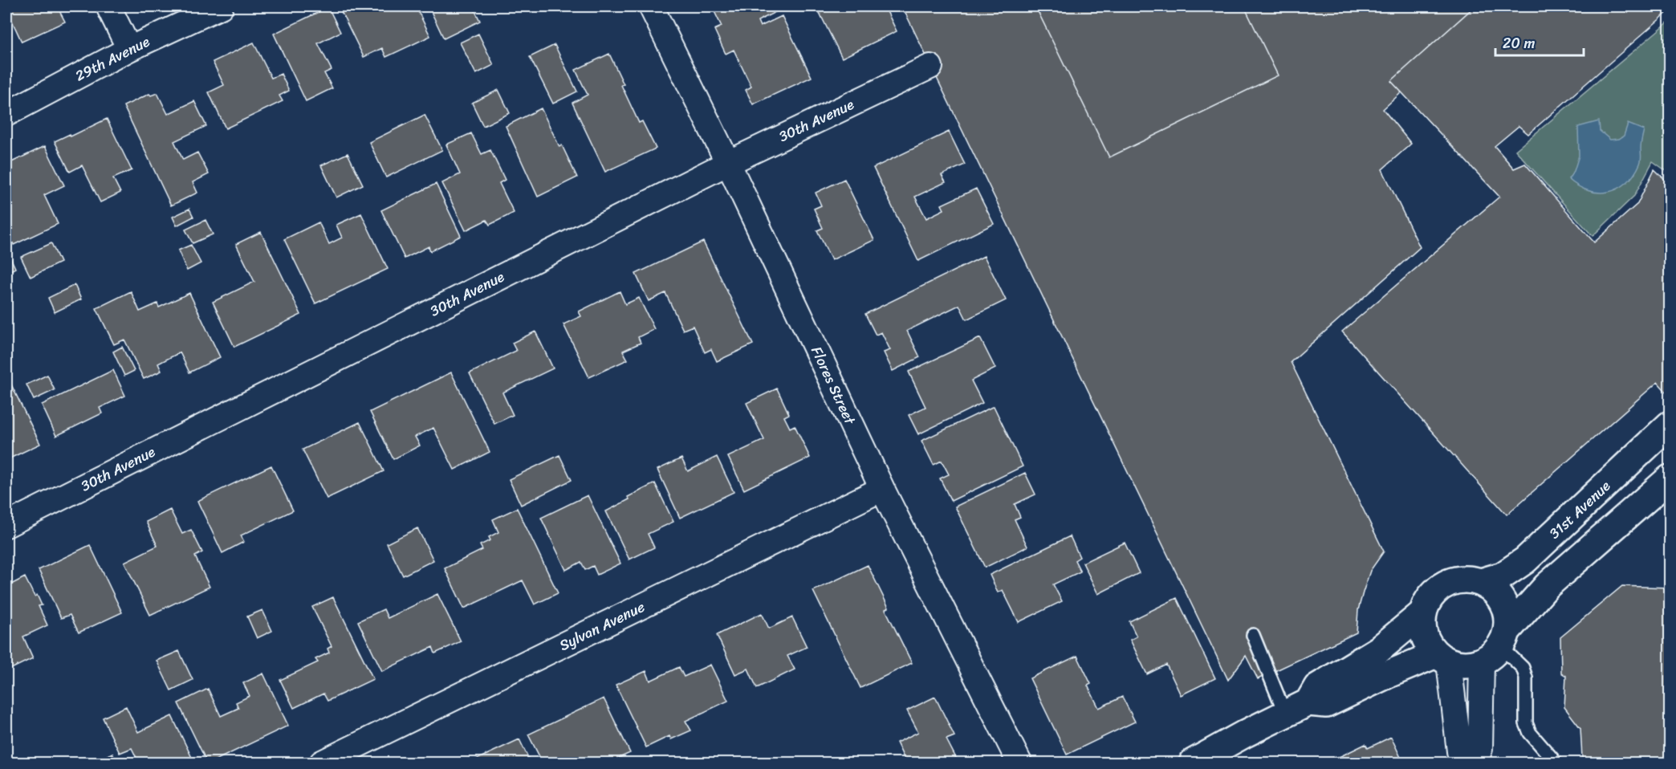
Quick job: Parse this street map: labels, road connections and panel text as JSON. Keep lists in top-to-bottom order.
{
  "streets": {
    "street": [
      "29th Avenue",
      "30th Avenue",
      "Flores Street",
      "31st Avenue",
      "Sylvan Avenue"
    ]
  },
  "crossings": [
    ["30th Avenue", "Flores Street"],
    ["Flores Street", "Sylvan Avenue"]
  ],
  "scale_bar": "20 m"
}
